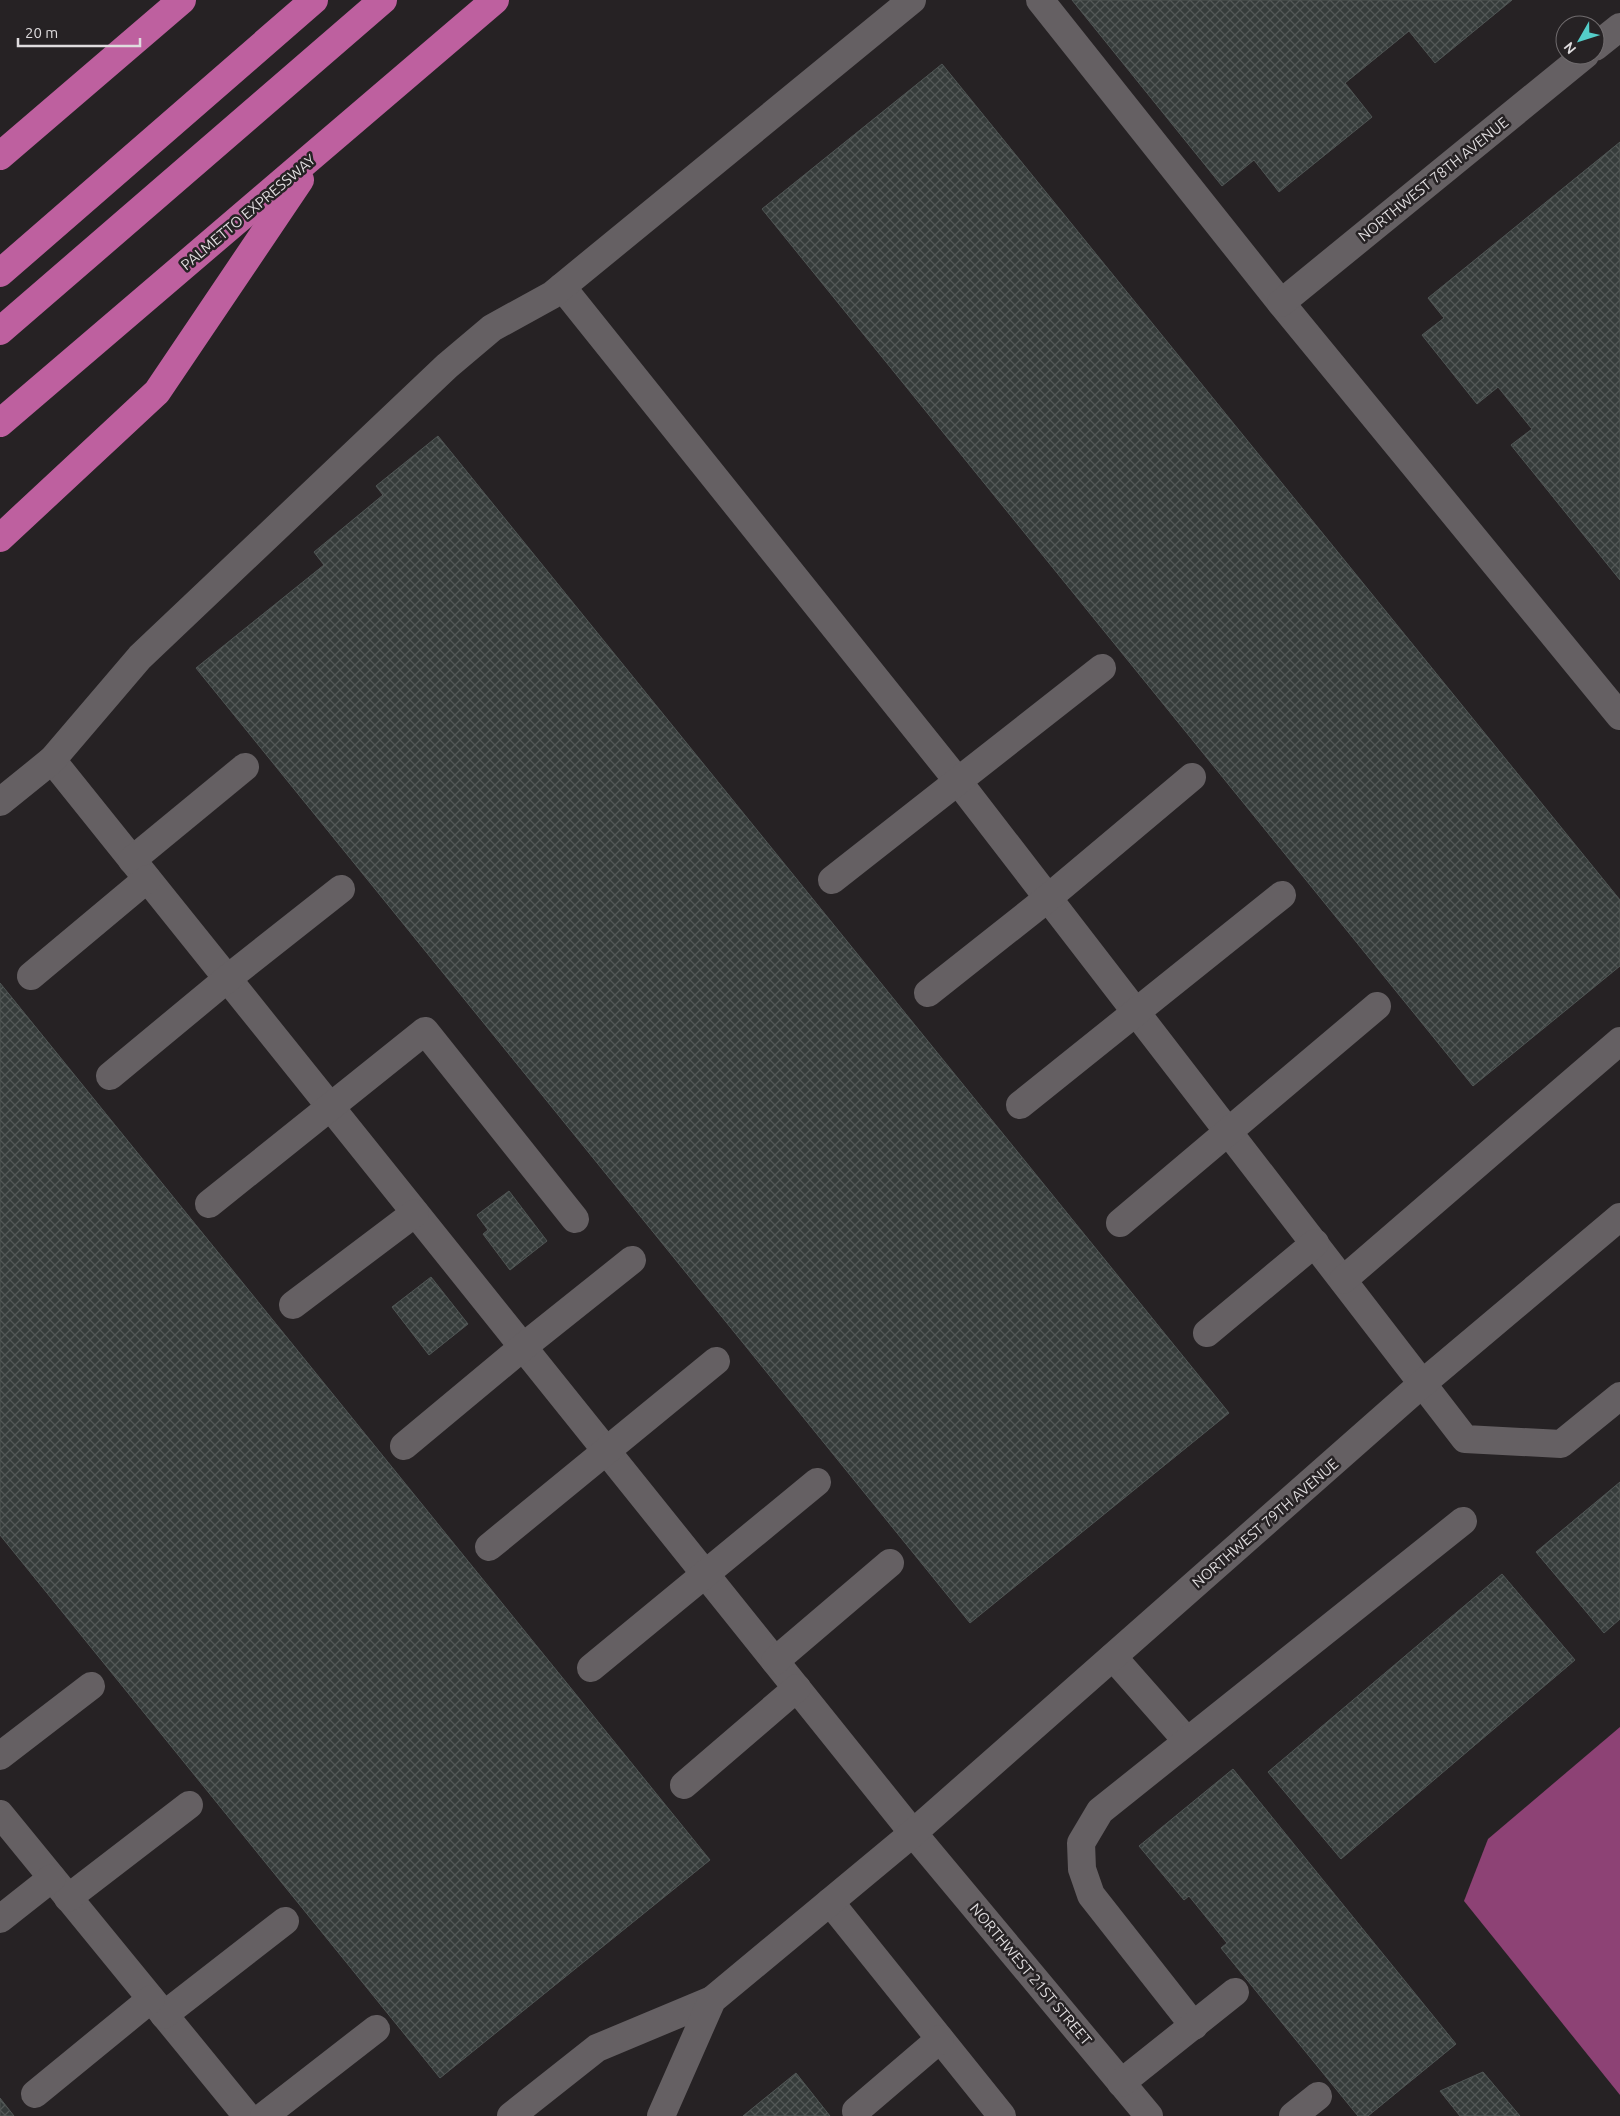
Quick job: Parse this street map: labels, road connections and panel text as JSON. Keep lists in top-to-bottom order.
{
  "streets": {
    "highway": ["PALMETTO EXPRESSWAY"],
    "street": ["NORTHWEST 78TH AVENUE", "NORTHWEST 79TH AVENUE", "NORTHWEST 21ST STREET"]
  },
  "crossings": [
    ["NORTHWEST 79TH AVENUE", "NORTHWEST 21ST STREET"]
  ],
  "scale_bar": "20 m",
  "north": "bottom left"
}
